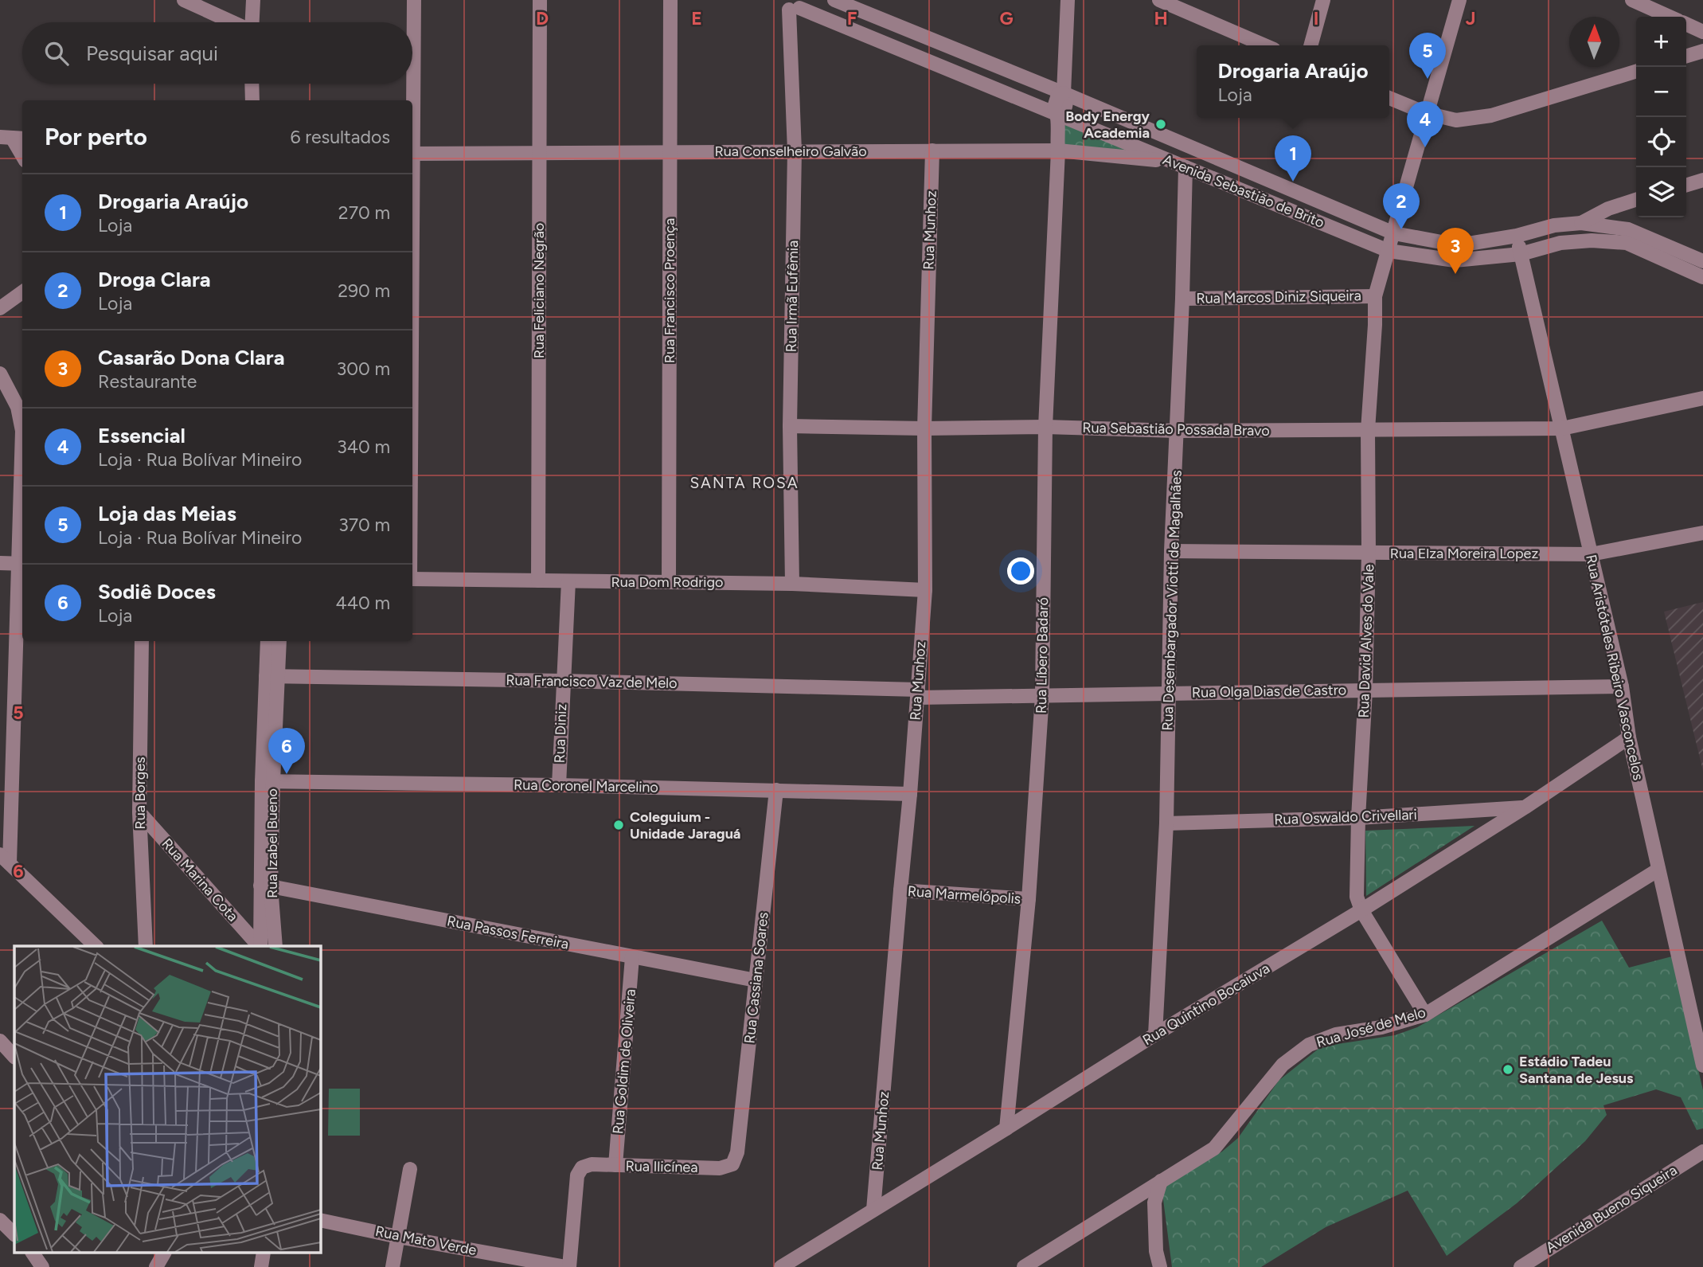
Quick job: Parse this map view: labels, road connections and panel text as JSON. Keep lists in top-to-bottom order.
{
  "streets": {
    "street": [
      "Rua Conselheiro Galvão",
      "Avenida Sebastião de Brito",
      "Rua Munhoz",
      "Rua Feliciano Negrão",
      "Rua Francisco Proença",
      "Rua Irmã Eufêmia",
      "Rua Marcos Diniz Siqueira",
      "Rua Sebastião Possada Bravo",
      "Rua Elza Moreira Lopez",
      "Rua Dom Rodrigo",
      "Rua Desembargador Viotti de Magalhães",
      "Rua David Alves do Vale",
      "Rua Líbero Badaró",
      "Rua Aristóteles Ribeiro Vasconcelos",
      "Rua Francisco Vaz de Melo",
      "Rua Olga Dias de Castro",
      "Rua Diniz",
      "Rua Coronel Marcelino",
      "Rua Borges",
      "Rua Oswaldo Crivellari",
      "Rua Izabel Bueno",
      "Rua Marina Cota",
      "Rua Marmelópolis",
      "Rua Passos Ferreira",
      "Rua Cassiana Soares",
      "Rua Quintino Bocaiuva",
      "Rua José de Melo",
      "Rua Goldim de Oliveira",
      "Rua Ilicínea",
      "Avenida Bueno Siqueira",
      "Rua Mato Verde"
    ]
  },
  "crossings": [
    ["Rua Conselheiro Galvão", "Avenida Sebastião de Brito"],
    ["Rua Conselheiro Galvão", "Rua Munhoz"],
    ["Rua Conselheiro Galvão", "Rua Feliciano Negrão"],
    ["Rua Conselheiro Galvão", "Rua Francisco Proença"],
    ["Rua Conselheiro Galvão", "Rua Irmã Eufêmia"],
    ["Rua Conselheiro Galvão", "Rua Líbero Badaró"],
    ["Avenida Sebastião de Brito", "Rua Irmã Eufêmia"],
    ["Avenida Sebastião de Brito", "Rua Desembargador Viotti de Magalhães"],
    ["Avenida Sebastião de Brito", "Rua David Alves do Vale"],
    ["Avenida Sebastião de Brito", "Rua Líbero Badaró"],
    ["Avenida Sebastião de Brito", "Rua Aristóteles Ribeiro Vasconcelos"],
    ["Rua Munhoz", "Rua Sebastião Possada Bravo"],
    ["Rua Munhoz", "Rua Dom Rodrigo"],
    ["Rua Munhoz", "Rua Francisco Vaz de Melo"],
    ["Rua Munhoz", "Rua Olga Dias de Castro"],
    ["Rua Munhoz", "Rua Coronel Marcelino"],
    ["Rua Munhoz", "Rua Marmelópolis"],
    ["Rua Munhoz", "Rua Quintino Bocaiuva"],
    ["Rua Feliciano Negrão", "Rua Dom Rodrigo"],
    ["Rua Francisco Proença", "Rua Dom Rodrigo"],
    ["Rua Irmã Eufêmia", "Rua Sebastião Possada Bravo"],
    ["Rua Irmã Eufêmia", "Rua Dom Rodrigo"],
    ["Rua Marcos Diniz Siqueira", "Rua Desembargador Viotti de Magalhães"],
    ["Rua Marcos Diniz Siqueira", "Rua David Alves do Vale"],
    ["Rua Sebastião Possada Bravo", "Rua Desembargador Viotti de Magalhães"],
    ["Rua Sebastião Possada Bravo", "Rua David Alves do Vale"],
    ["Rua Sebastião Possada Bravo", "Rua Líbero Badaró"],
    ["Rua Sebastião Possada Bravo", "Rua Aristóteles Ribeiro Vasconcelos"],
    ["Rua Elza Moreira Lopez", "Rua Desembargador Viotti de Magalhães"],
    ["Rua Elza Moreira Lopez", "Rua David Alves do Vale"],
    ["Rua Elza Moreira Lopez", "Rua Aristóteles Ribeiro Vasconcelos"],
    ["Rua Dom Rodrigo", "Rua Diniz"],
    ["Rua Desembargador Viotti de Magalhães", "Rua Olga Dias de Castro"],
    ["Rua Desembargador Viotti de Magalhães", "Rua Oswaldo Crivellari"],
    ["Rua Desembargador Viotti de Magalhães", "Rua Quintino Bocaiuva"],
    ["Rua David Alves do Vale", "Rua Olga Dias de Castro"],
    ["Rua David Alves do Vale", "Rua Oswaldo Crivellari"],
    ["Rua David Alves do Vale", "Rua Quintino Bocaiuva"],
    ["Rua David Alves do Vale", "Rua José de Melo"],
    ["Rua Líbero Badaró", "Rua Olga Dias de Castro"],
    ["Rua Líbero Badaró", "Rua Marmelópolis"],
    ["Rua Líbero Badaró", "Rua Quintino Bocaiuva"],
    ["Rua Aristóteles Ribeiro Vasconcelos", "Rua Olga Dias de Castro"],
    ["Rua Aristóteles Ribeiro Vasconcelos", "Rua Quintino Bocaiuva"],
    ["Rua Aristóteles Ribeiro Vasconcelos", "Rua José de Melo"],
    ["Rua Francisco Vaz de Melo", "Rua Olga Dias de Castro"],
    ["Rua Francisco Vaz de Melo", "Rua Diniz"],
    ["Rua Francisco Vaz de Melo", "Rua Izabel Bueno"],
    ["Rua Diniz", "Rua Coronel Marcelino"],
    ["Rua Coronel Marcelino", "Rua Izabel Bueno"],
    ["Rua Coronel Marcelino", "Rua Cassiana Soares"],
    ["Rua Borges", "Rua Marina Cota"],
    ["Rua Oswaldo Crivellari", "Rua Quintino Bocaiuva"],
    ["Rua Izabel Bueno", "Rua Marina Cota"],
    ["Rua Izabel Bueno", "Rua Passos Ferreira"],
    ["Rua Passos Ferreira", "Rua Cassiana Soares"],
    ["Rua Passos Ferreira", "Rua Goldim de Oliveira"],
    ["Rua Cassiana Soares", "Rua Ilicínea"],
    ["Rua Goldim de Oliveira", "Rua Ilicínea"],
    ["Rua Ilicínea", "Rua Mato Verde"]
  ],
  "districts": ["SANTA ROSA"],
  "places": ["Body Energy Academia", "Coleguium - Unidade Jaraguá", "Estádio Tadeu Santana de Jesus"],
  "north": "top",
  "page": {
    "map_buttons": ["+", "−"],
    "search": "Pesquisar aqui",
    "pins": [
      "5",
      "4",
      "1",
      "2",
      "3",
      "6"
    ],
    "popup": ["Drogaria Araújo", "Loja"],
    "heading": ["Por perto", "6 resultados"],
    "list": [
      {
        "mark": "1",
        "name": "Drogaria Araújo",
        "note": "Loja",
        "value": "270 m"
      },
      {
        "mark": "2",
        "name": "Droga Clara",
        "note": "Loja",
        "value": "290 m"
      },
      {
        "mark": "3",
        "name": "Casarão Dona Clara",
        "note": "Restaurante",
        "value": "300 m"
      },
      {
        "mark": "4",
        "name": "Essencial",
        "note": "Loja · Rua Bolívar Mineiro",
        "value": "340 m"
      },
      {
        "mark": "5",
        "name": "Loja das Meias",
        "note": "Loja · Rua Bolívar Mineiro",
        "value": "370 m"
      },
      {
        "mark": "6",
        "name": "Sodiê Doces",
        "note": "Loja",
        "value": "440 m"
      }
    ]
  },
  "grid": {
    "columns": [
      "D",
      "E",
      "F",
      "G",
      "H",
      "I",
      "J"
    ],
    "rows": ["5", "6"]
  }
}
